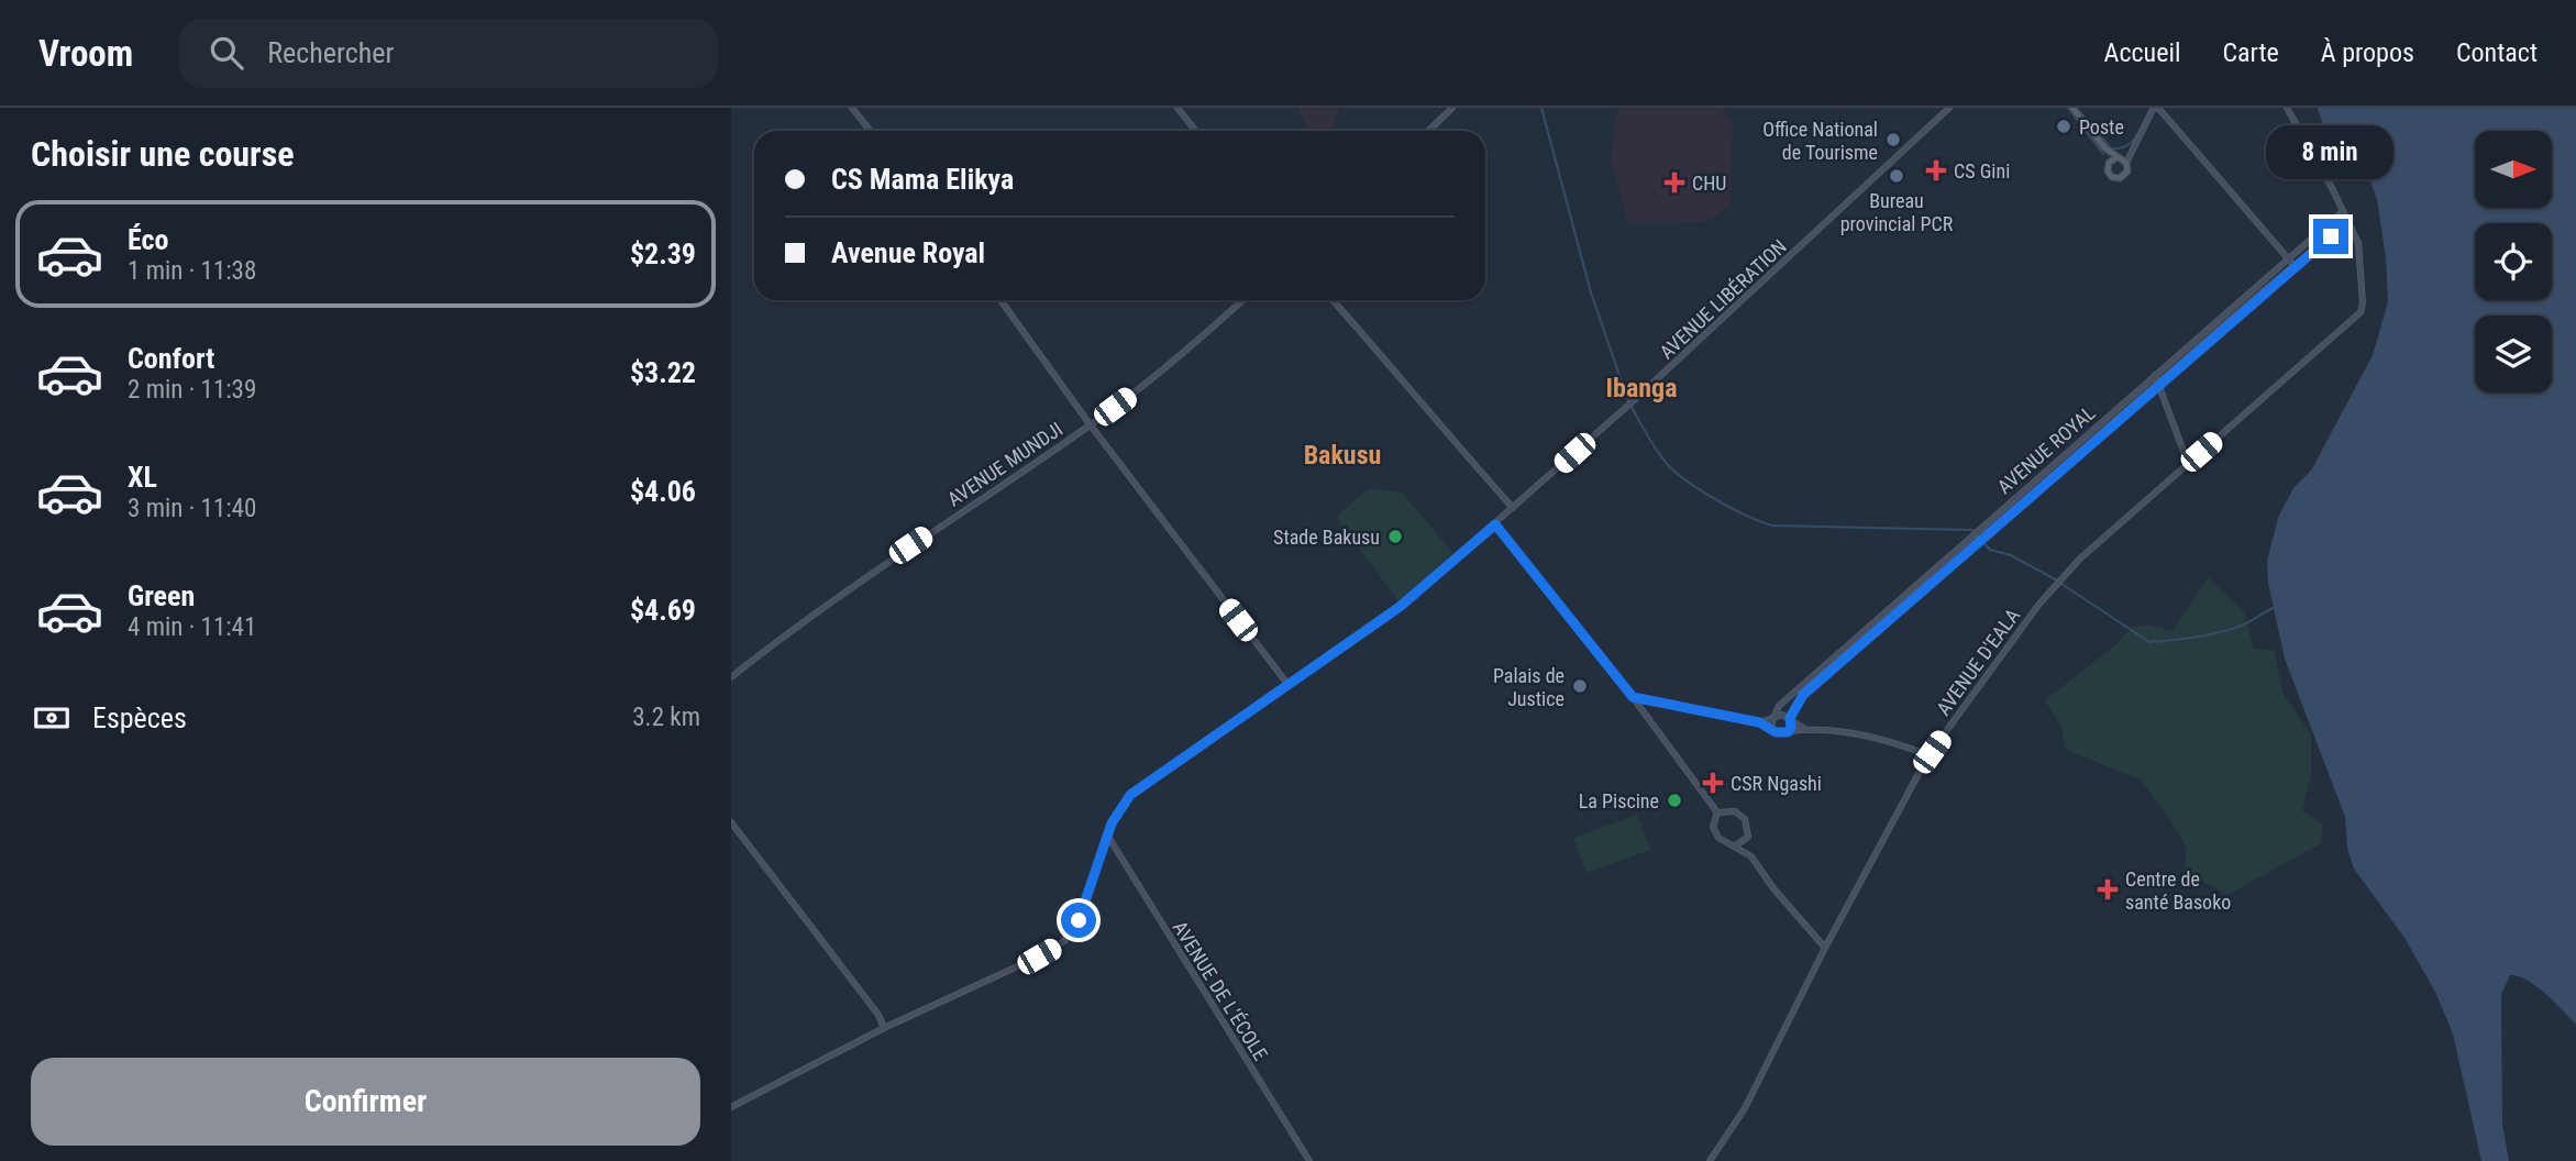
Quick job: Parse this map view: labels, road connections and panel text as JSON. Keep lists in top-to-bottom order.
{
  "streets": {
    "street": [
      "AVENUE LIBÉRATION",
      "AVENUE ROYAL",
      "AVENUE MUNDJI",
      "AVENUE D'EALA",
      "AVENUE DE L'ÉCOLE"
    ]
  },
  "crossings": [
    ["AVENUE ROYAL", "AVENUE D'EALA"]
  ],
  "districts": ["Ibanga", "Bakusu"],
  "places": {
    "other": [
      "Poste",
      "Office National de Tourisme",
      "Bureau provincial PCR",
      "Stade Bakusu",
      "Palais de Justice",
      "La Piscine"
    ],
    "health": [
      "CS Gini",
      "CHU",
      "CSR Ngashi",
      "Centre de santé Basoko"
    ]
  },
  "north": "right",
  "page": {
    "header": "Vroom",
    "search": "Rechercher",
    "nav": [
      "Accueil",
      "Carte",
      "À propos",
      "Contact"
    ],
    "heading": "Choisir une course",
    "bubble": "8 min",
    "banner": ["CS Mama Elikya", "Avenue Royal"],
    "list": [
      {
        "name": "Éco",
        "note": "1 min · 11:38",
        "value": "$2.39"
      },
      {
        "name": "Confort",
        "note": "2 min · 11:39",
        "value": "$3.22"
      },
      {
        "name": "XL",
        "note": "3 min · 11:40",
        "value": "$4.06"
      },
      {
        "name": "Green",
        "note": "4 min · 11:41",
        "value": "$4.69"
      }
    ],
    "pay": ["Espèces", "3.2 km"],
    "buttons": "Confirmer"
  }
}
